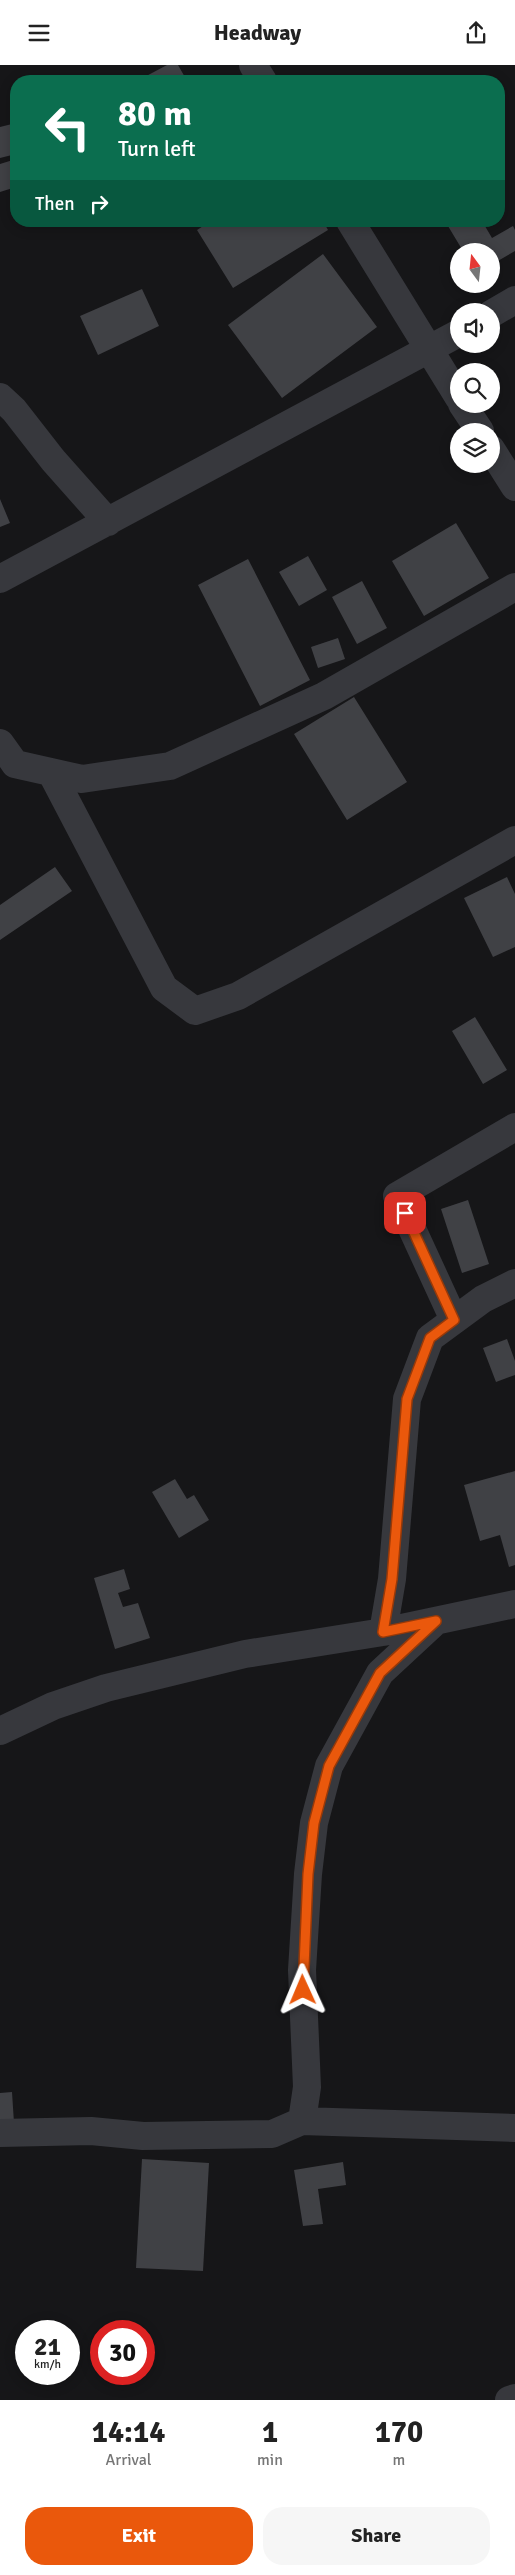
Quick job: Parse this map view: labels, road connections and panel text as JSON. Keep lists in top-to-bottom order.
{
  "north": "top",
  "page": {
    "header": "Headway",
    "turn": ["80 m", "Turn left"],
    "then": "Then",
    "speed": "21 km/h",
    "limit": "30",
    "eta": [
      "14:14",
      "Arrival",
      "1",
      "min",
      "170",
      "m"
    ],
    "buttons": ["Exit", "Share"]
  }
}
